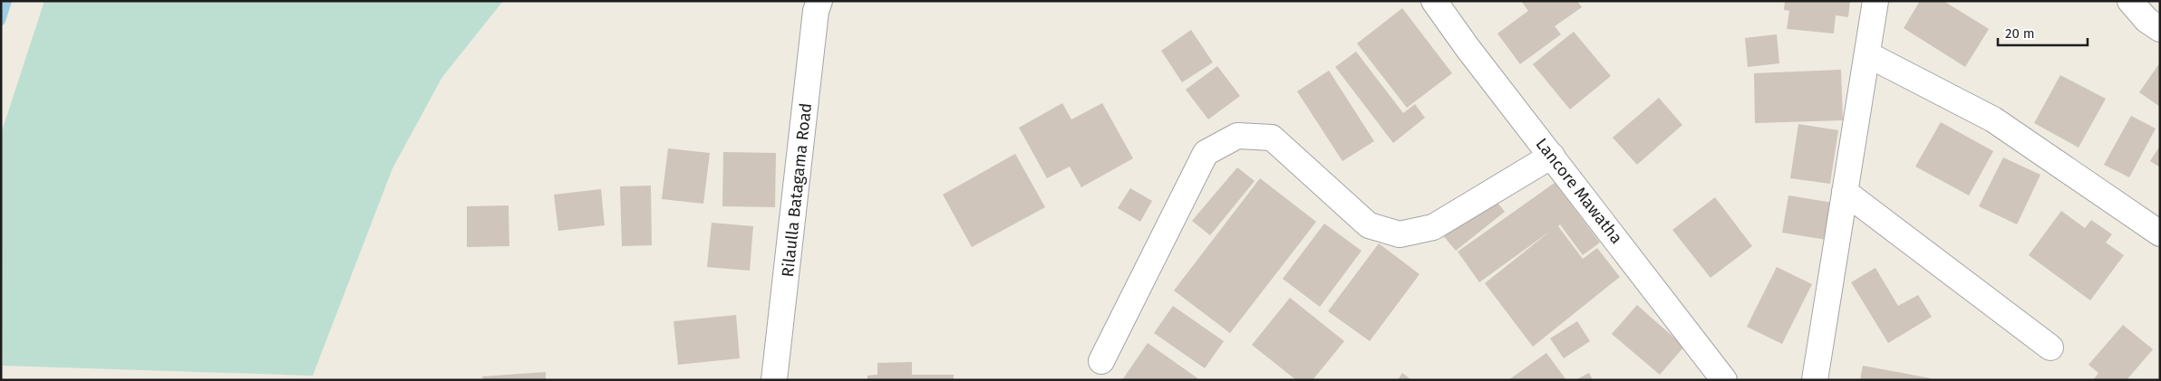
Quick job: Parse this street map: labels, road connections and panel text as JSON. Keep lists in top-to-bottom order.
{
  "streets": {
    "street": ["Rilaulla Batagama Road", "Lancore Mawatha"]
  },
  "scale_bar": "20 m"
}
